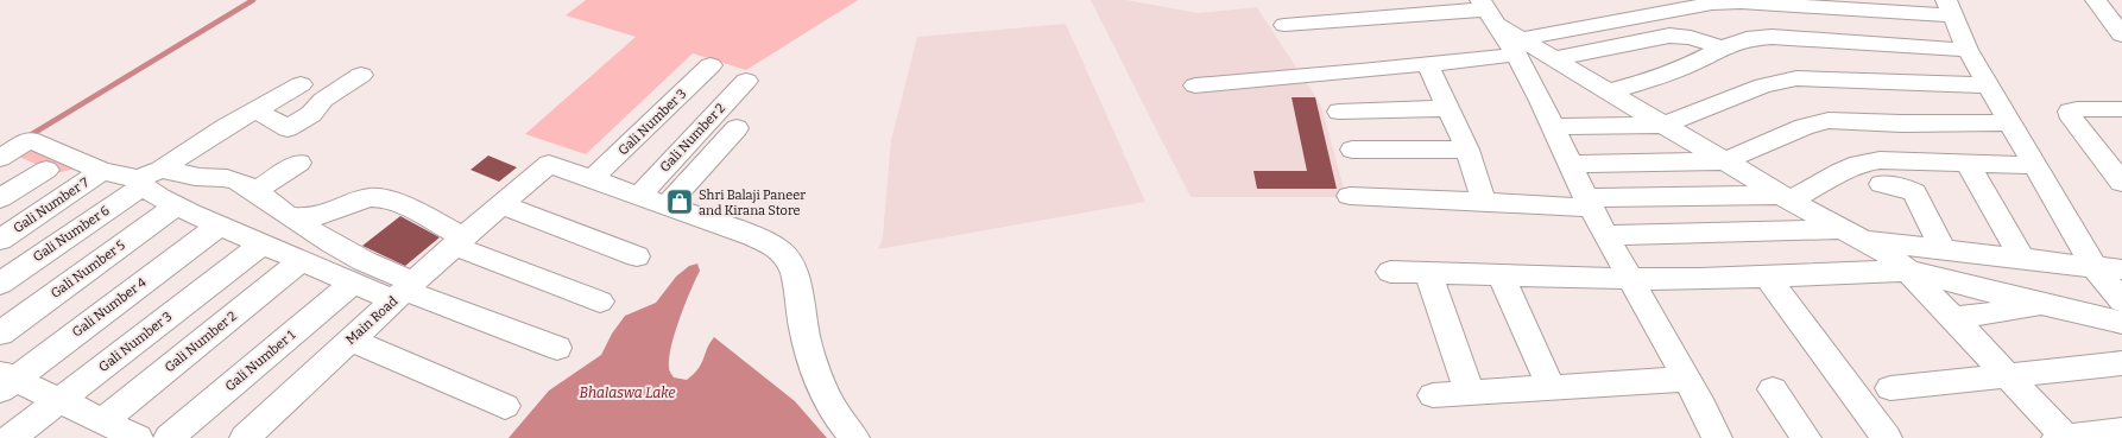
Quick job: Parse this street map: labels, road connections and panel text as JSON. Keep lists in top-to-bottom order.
{
  "streets": {
    "street": [
      "Gali Number 3",
      "Gali Number 2",
      "Gali Number 7",
      "Gali Number 6",
      "Gali Number 5",
      "Gali Number 4",
      "Main Road",
      "Gali Number 1"
    ]
  },
  "crossings": [
    ["Gali Number 3", "Main Road"]
  ],
  "water": ["Bhalaswa Lake"],
  "places": {
    "shop": ["Shri Balaji Paneer and Kirana Store"]
  }
}
